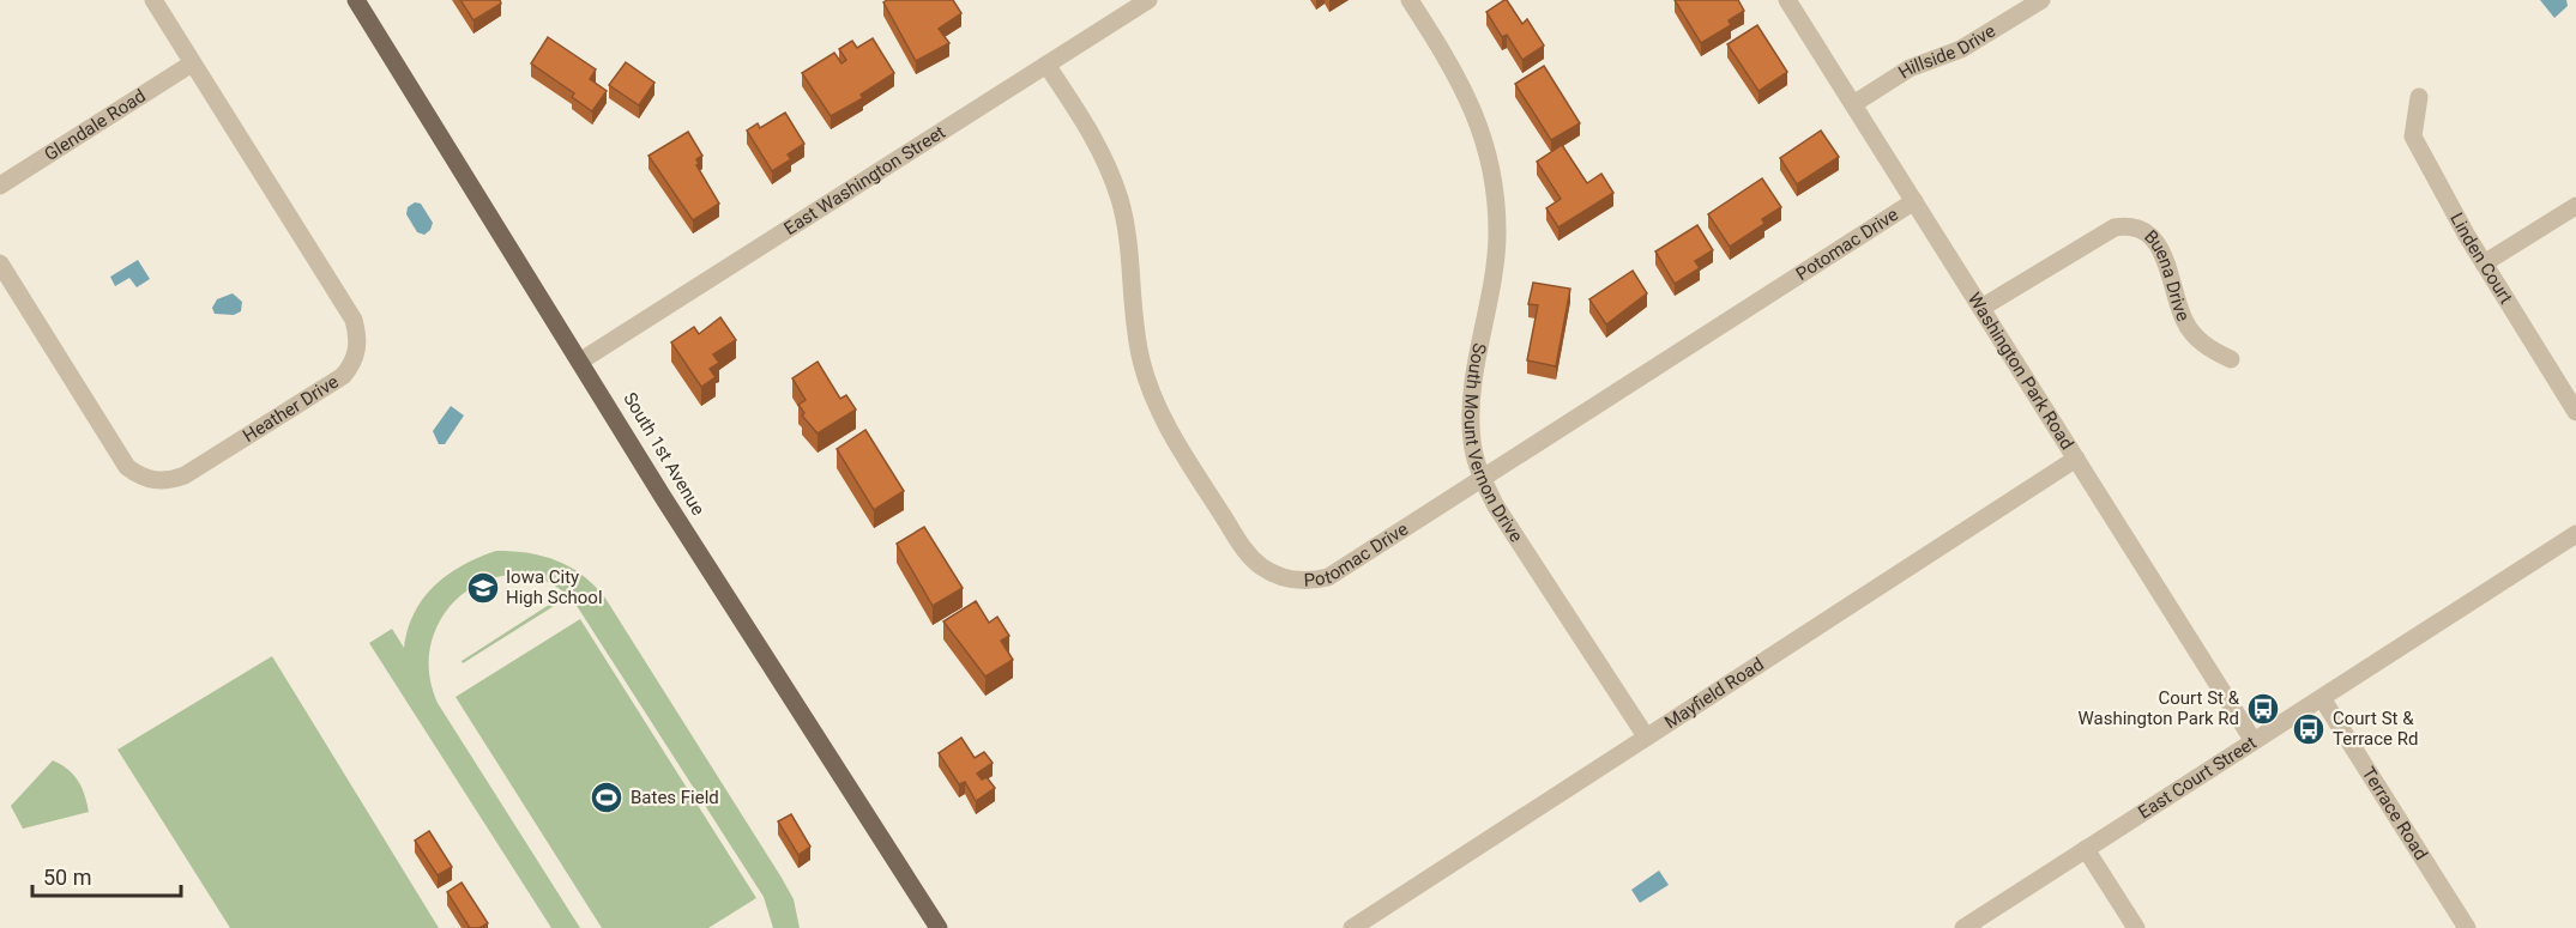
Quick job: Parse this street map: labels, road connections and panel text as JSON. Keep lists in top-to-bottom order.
{
  "streets": {
    "main road": ["South 1st Avenue"],
    "street": [
      "Hillside Drive",
      "Glendale Road",
      "East Washington Street",
      "Potomac Drive",
      "Linden Court",
      "Buena Drive",
      "Washington Park Road",
      "Heather Drive",
      "South Mount Vernon Drive",
      "Mayfield Road",
      "East Court Street",
      "Terrace Road"
    ]
  },
  "crossings": [
    ["Hillside Drive", "Washington Park Road"],
    ["Glendale Road", "Heather Drive"],
    ["East Washington Street", "Potomac Drive"],
    ["East Washington Street", "South 1st Avenue"],
    ["Potomac Drive", "Washington Park Road"],
    ["Potomac Drive", "South Mount Vernon Drive"],
    ["Buena Drive", "Washington Park Road"],
    ["Washington Park Road", "Mayfield Road"],
    ["Washington Park Road", "East Court Street"],
    ["South Mount Vernon Drive", "Mayfield Road"],
    ["East Court Street", "Terrace Road"]
  ],
  "places": {
    "school or university": ["Iowa City High School"],
    "bus stop": ["Court St & Washington Park Rd", "Court St & Terrace Rd"],
    "sports": ["Bates Field"]
  },
  "scale_bar": "50 m"
}
